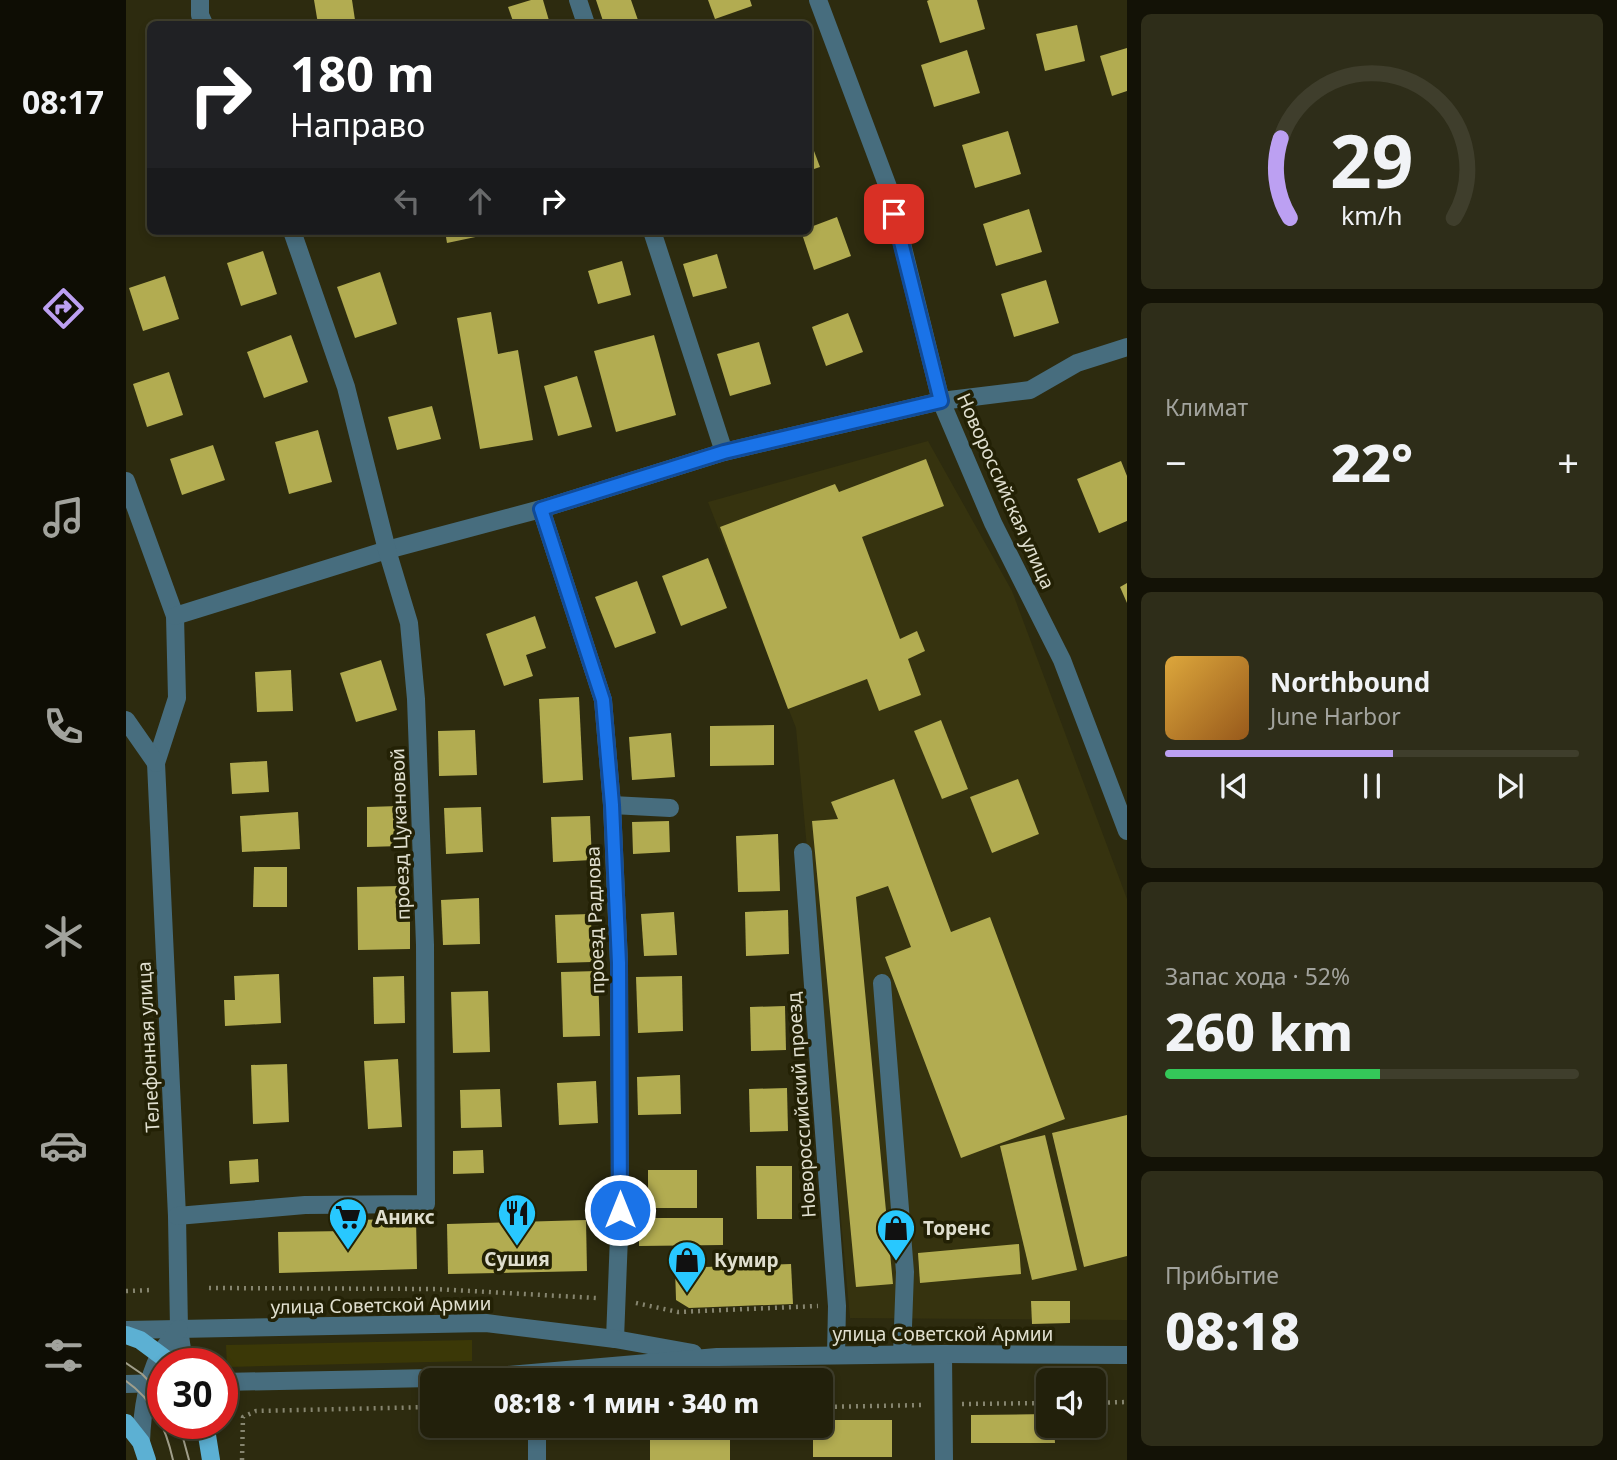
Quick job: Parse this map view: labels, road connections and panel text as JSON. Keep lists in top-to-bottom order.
{
  "streets": {
    "street": [
      "Новороссийская улица",
      "проезд Цукановой",
      "проезд Радлова",
      "Телефонная улица",
      "Новороссийский проезд",
      "улица Советской Армии"
    ]
  },
  "crossings": [
    ["проезд Цукановой", "Телефонная улица"],
    ["проезд Радлова", "улица Советской Армии"],
    ["Телефонная улица", "улица Советской Армии"],
    ["Новороссийский проезд", "улица Советской Армии"]
  ],
  "places": {
    "restaurant": ["Сушия"],
    "supermarket": ["Аникс"],
    "shop": ["Торенс", "Кумир"]
  },
  "page": {
    "tabs": "08:17",
    "turn": ["180 m", "Направо"],
    "tile": [
      "Климат",
      ["Запас хода · 52%", "260 km"],
      ["Прибытие", "08:18"]
    ],
    "heat": ["−", "22°", "+"],
    "song": ["Northbound", "June Harbor"],
    "limit": "30",
    "trip": "08:18 · 1 мин · 340 m",
    "gauge": ["29", "km/h"]
  }
}
